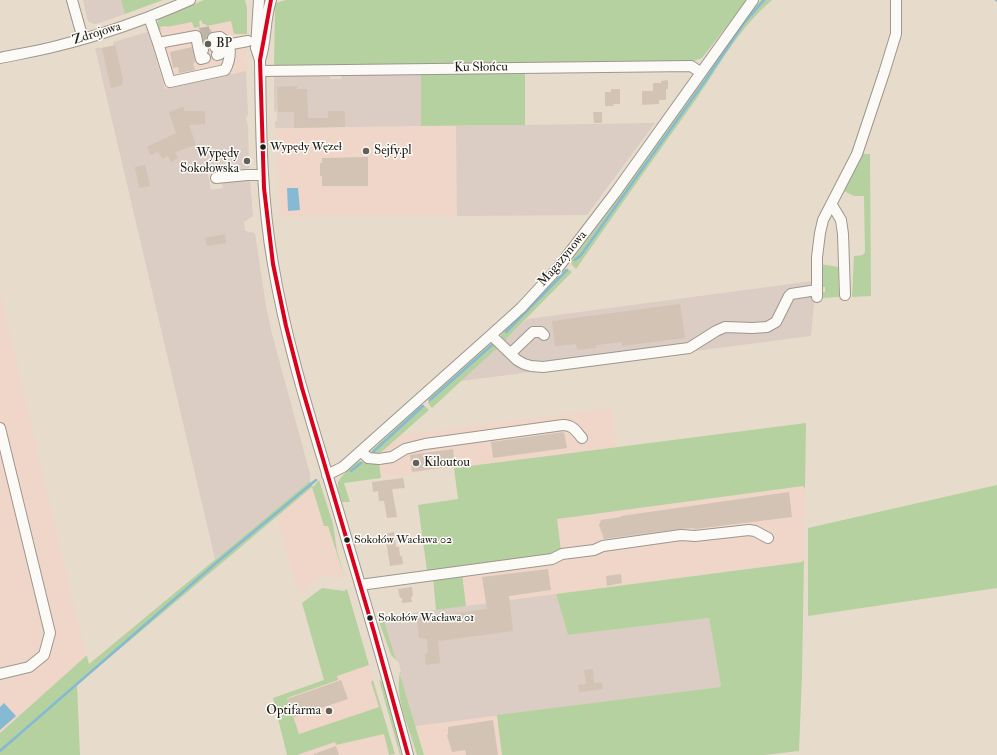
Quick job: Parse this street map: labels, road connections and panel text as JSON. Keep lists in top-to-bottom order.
{
  "streets": {
    "street": ["Zdrojowa", "Ku Słońcu", "Magazynowa"]
  },
  "crossings": [
    ["Ku Słońcu", "Magazynowa"]
  ],
  "places": [
    "BP",
    "Wypędy Węzeł",
    "Sejfy.pl",
    "Wypędy Sokołowska",
    "Kiloutou",
    "Sokołów Wacława 02",
    "Sokołów Wacława 01",
    "Optifarma"
  ]
}
